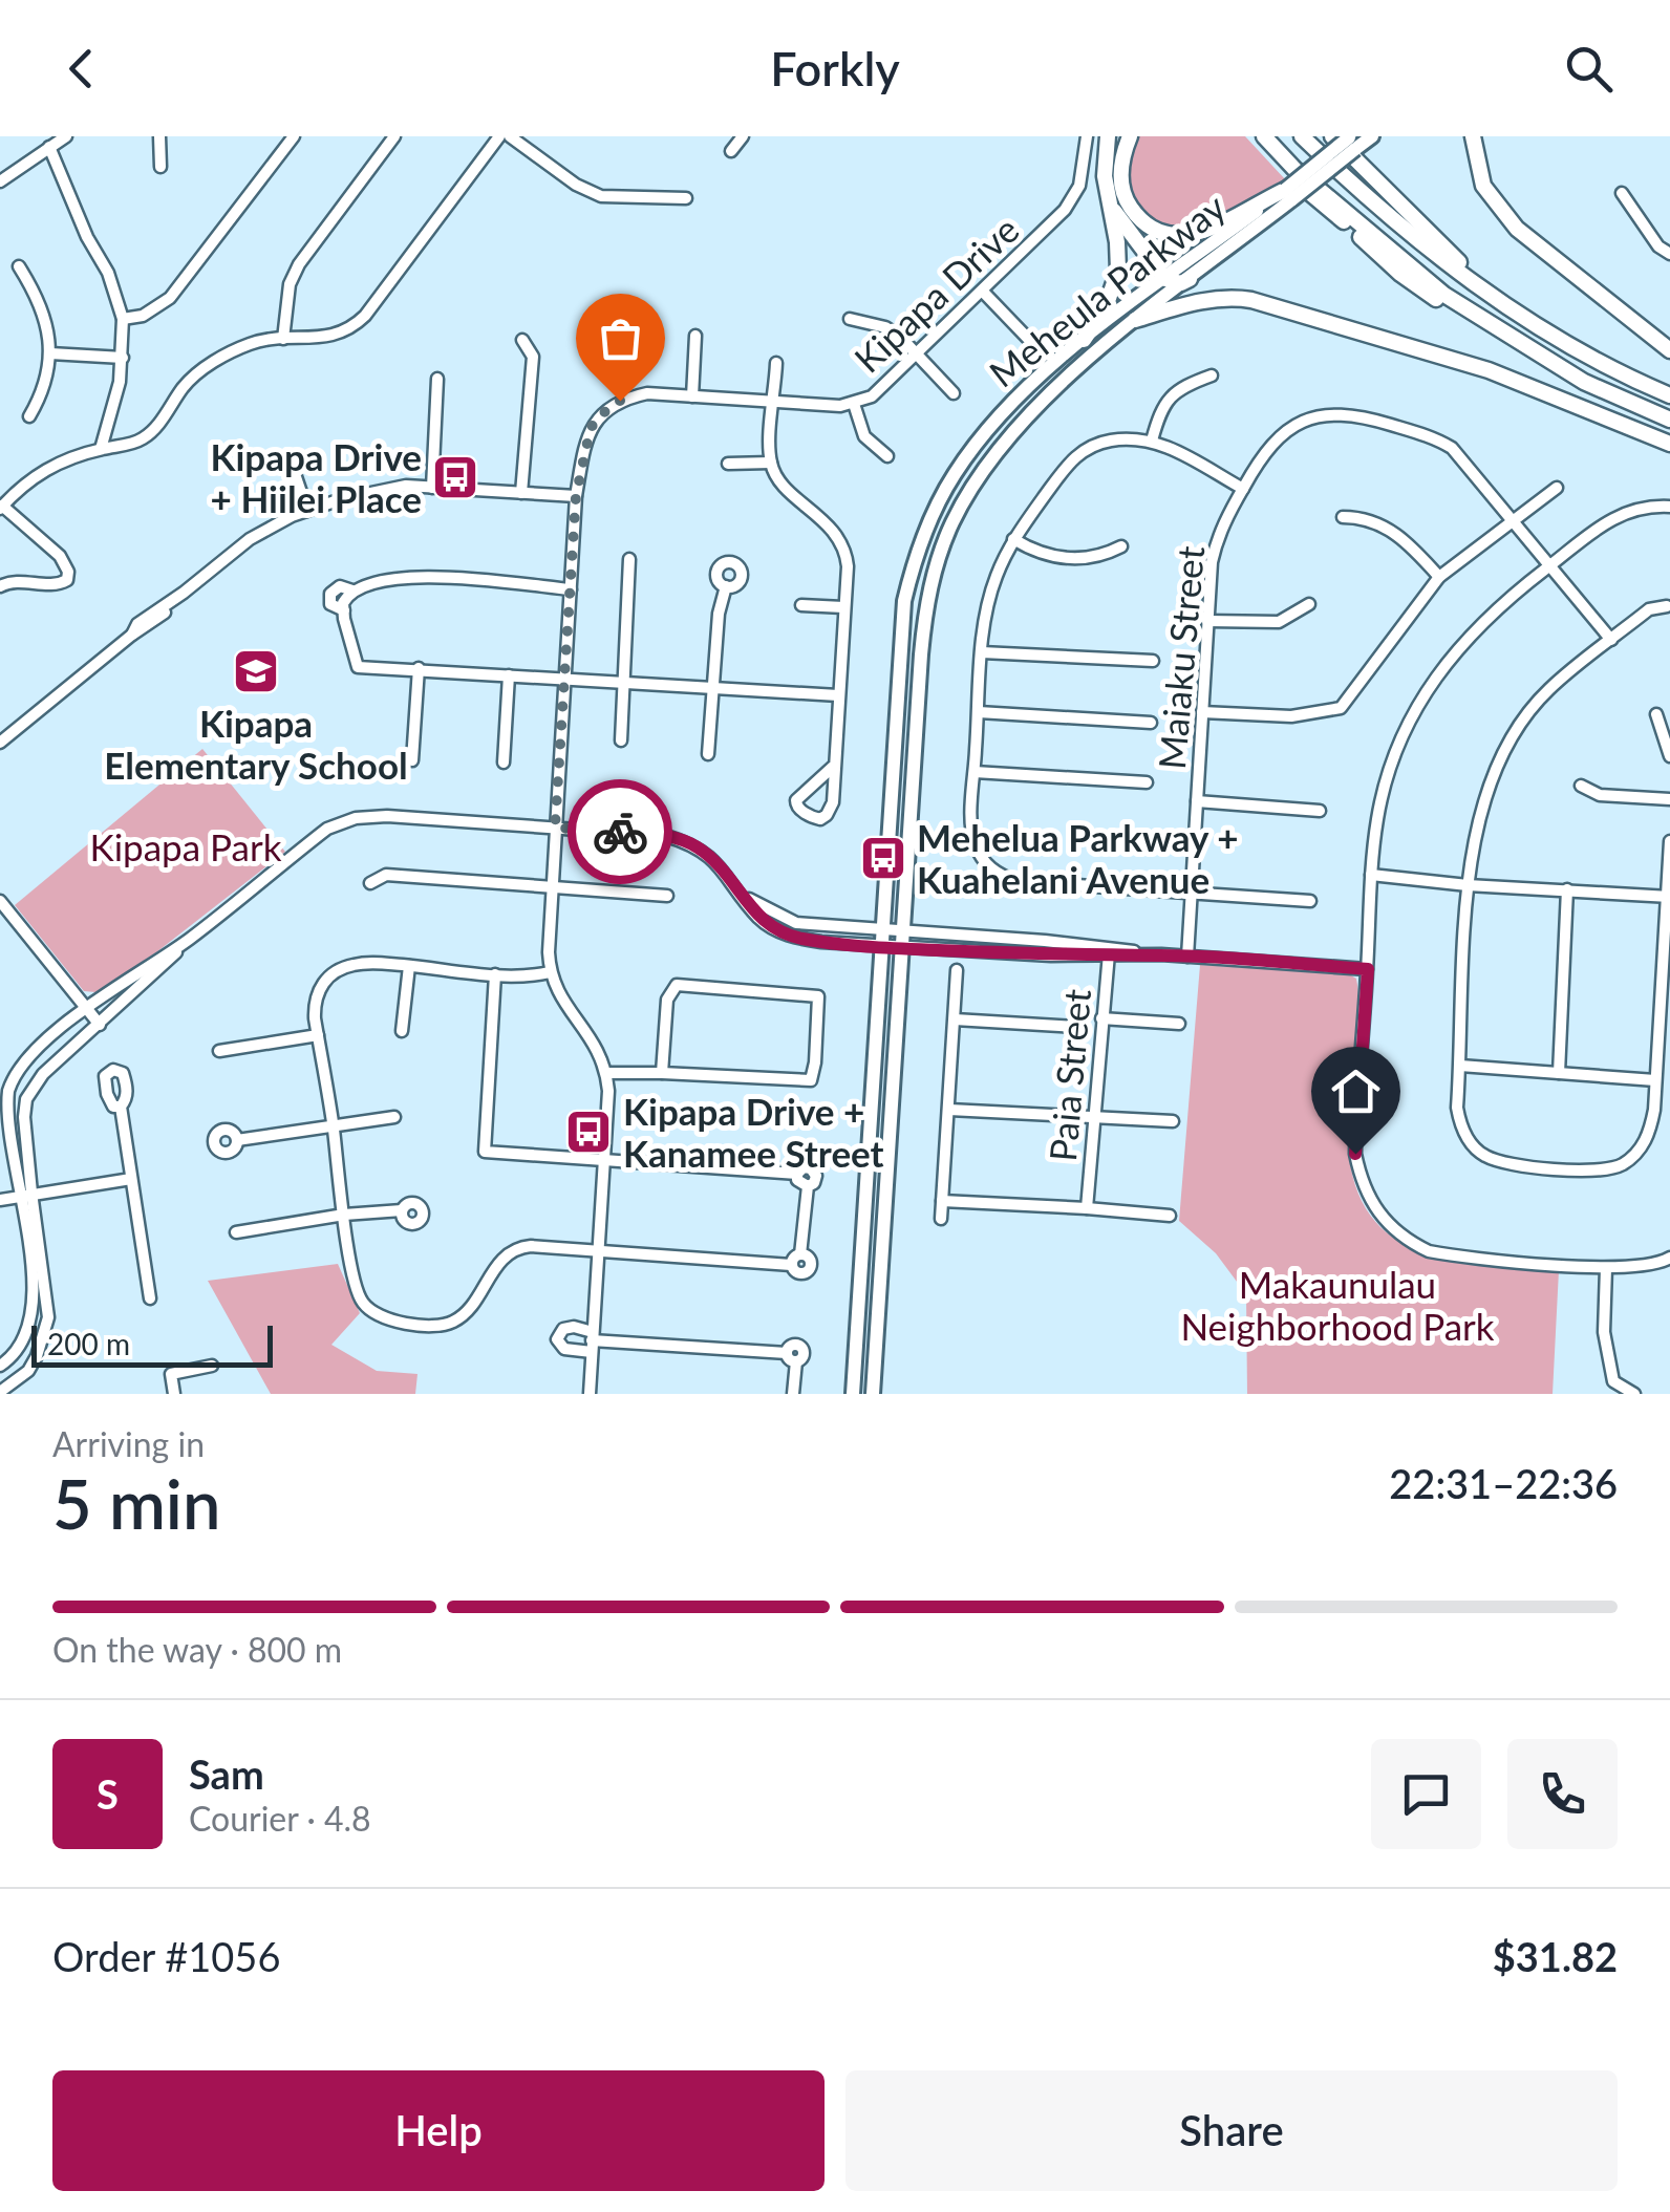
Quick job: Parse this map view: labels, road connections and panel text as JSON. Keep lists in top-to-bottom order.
{
  "streets": {
    "main road": ["Meheula Parkway"],
    "street": ["Kipapa Drive", "Maiaku Street", "Paia Street"]
  },
  "parks": ["Kipapa Park", "Makaunulau Neighborhood Park"],
  "places": {
    "bus stop": ["Kipapa Drive + Hiilei Place", "Mehelua Parkway + Kuahelani Avenue", "Kipapa Drive + Kanamee Street"],
    "school or university": ["Kipapa Elementary School"]
  },
  "scale_bar": "200 m",
  "page": {
    "header": "Forkly",
    "scale": "200 m",
    "heading": ["5 min", "Arriving in", "22:31–22:36"],
    "panel": [
      "Sam",
      "Courier · 4.8",
      "Order #1056",
      "$31.82"
    ],
    "bar": "On the way · 800 m",
    "round": "S",
    "buttons": ["Help", "Share"]
  }
}
